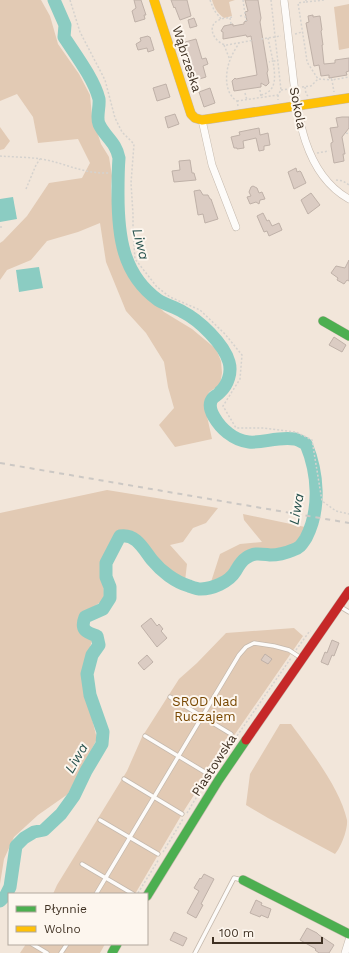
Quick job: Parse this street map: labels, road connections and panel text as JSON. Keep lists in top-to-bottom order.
{
  "streets": {
    "street": ["Wąbrzeska", "Sokola", "Piastowska"]
  },
  "water": ["Liwa"],
  "parks": ["SROD Nad Ruczajem"],
  "legend": ["Płynnie", "Wolno"],
  "scale_bar": "100 m"
}
